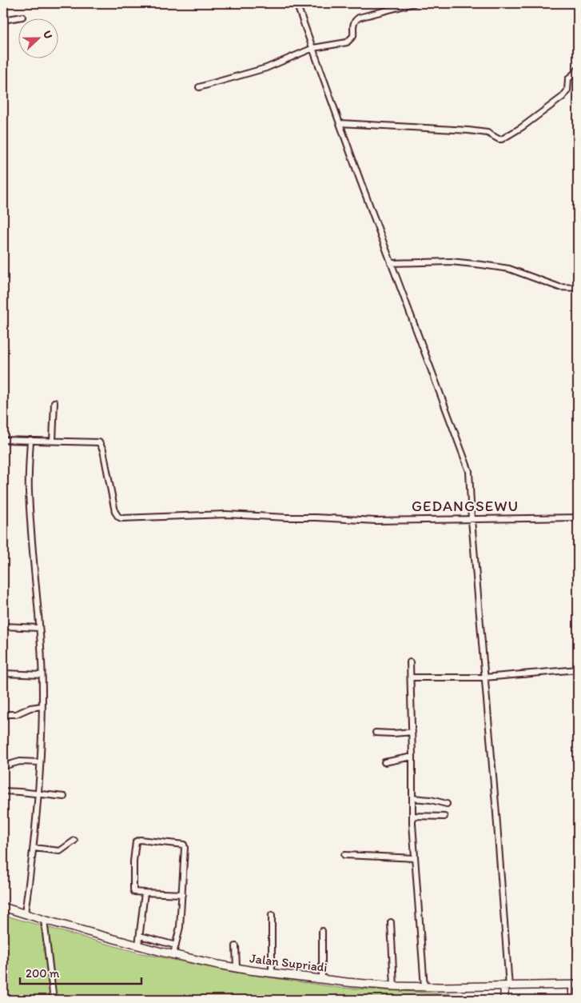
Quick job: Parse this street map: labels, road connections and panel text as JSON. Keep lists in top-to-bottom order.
{
  "streets": {
    "main road": ["Jalan Supriadi"]
  },
  "districts": ["GEDANGSEWU"],
  "scale_bar": "200 m",
  "north": "right"
}
